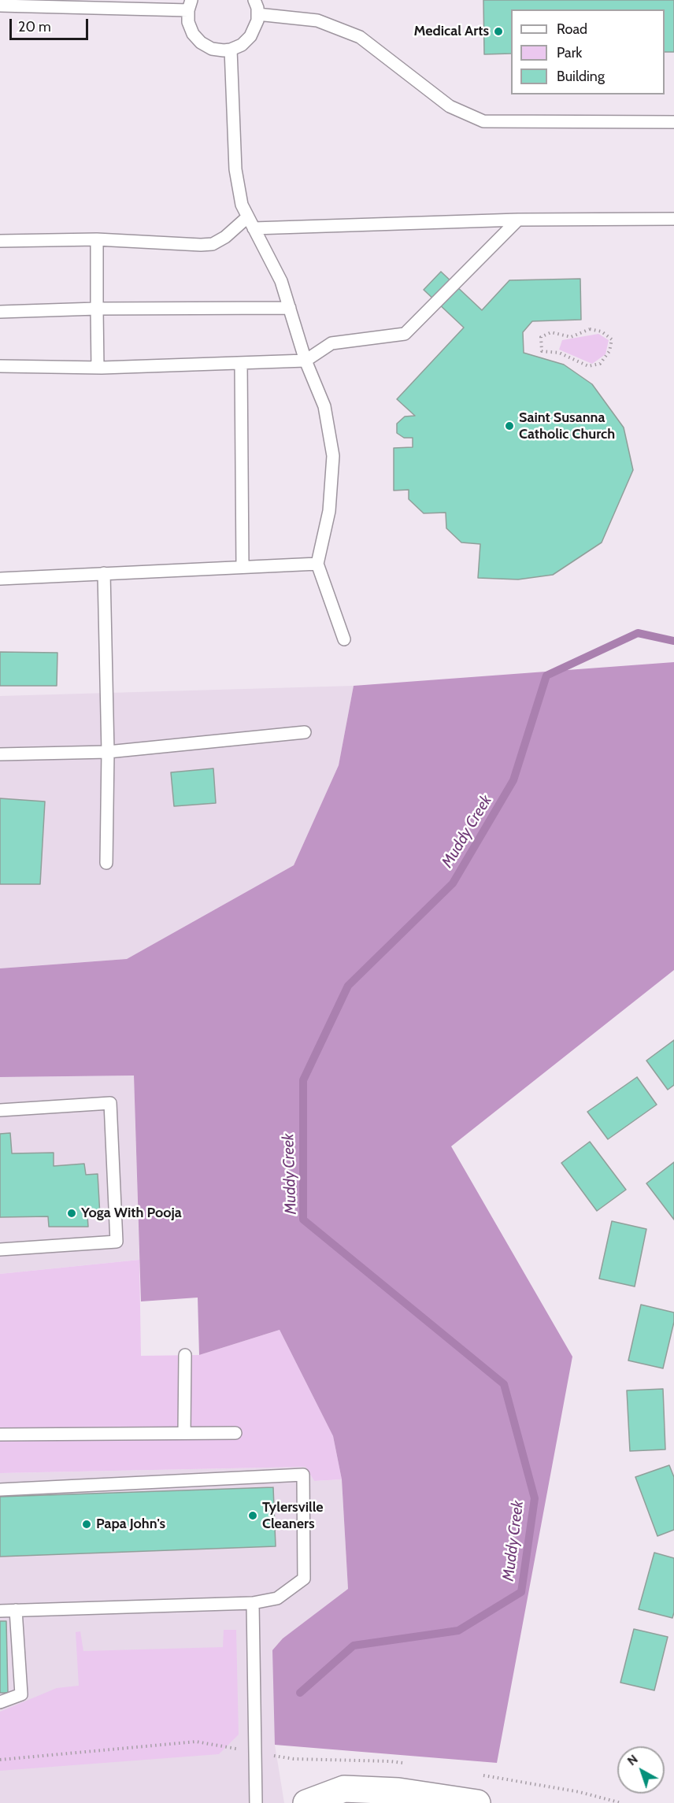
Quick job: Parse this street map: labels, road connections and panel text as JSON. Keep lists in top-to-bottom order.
{
  "water": ["Muddy Creek"],
  "places": [
    "Medical Arts",
    "Saint Susanna Catholic Church",
    "Yoga With Pooja",
    "Tylersville Cleaners",
    "Papa John's"
  ],
  "legend": ["Road", "Park", "Building"],
  "scale_bar": "20 m",
  "north": "top left"
}
